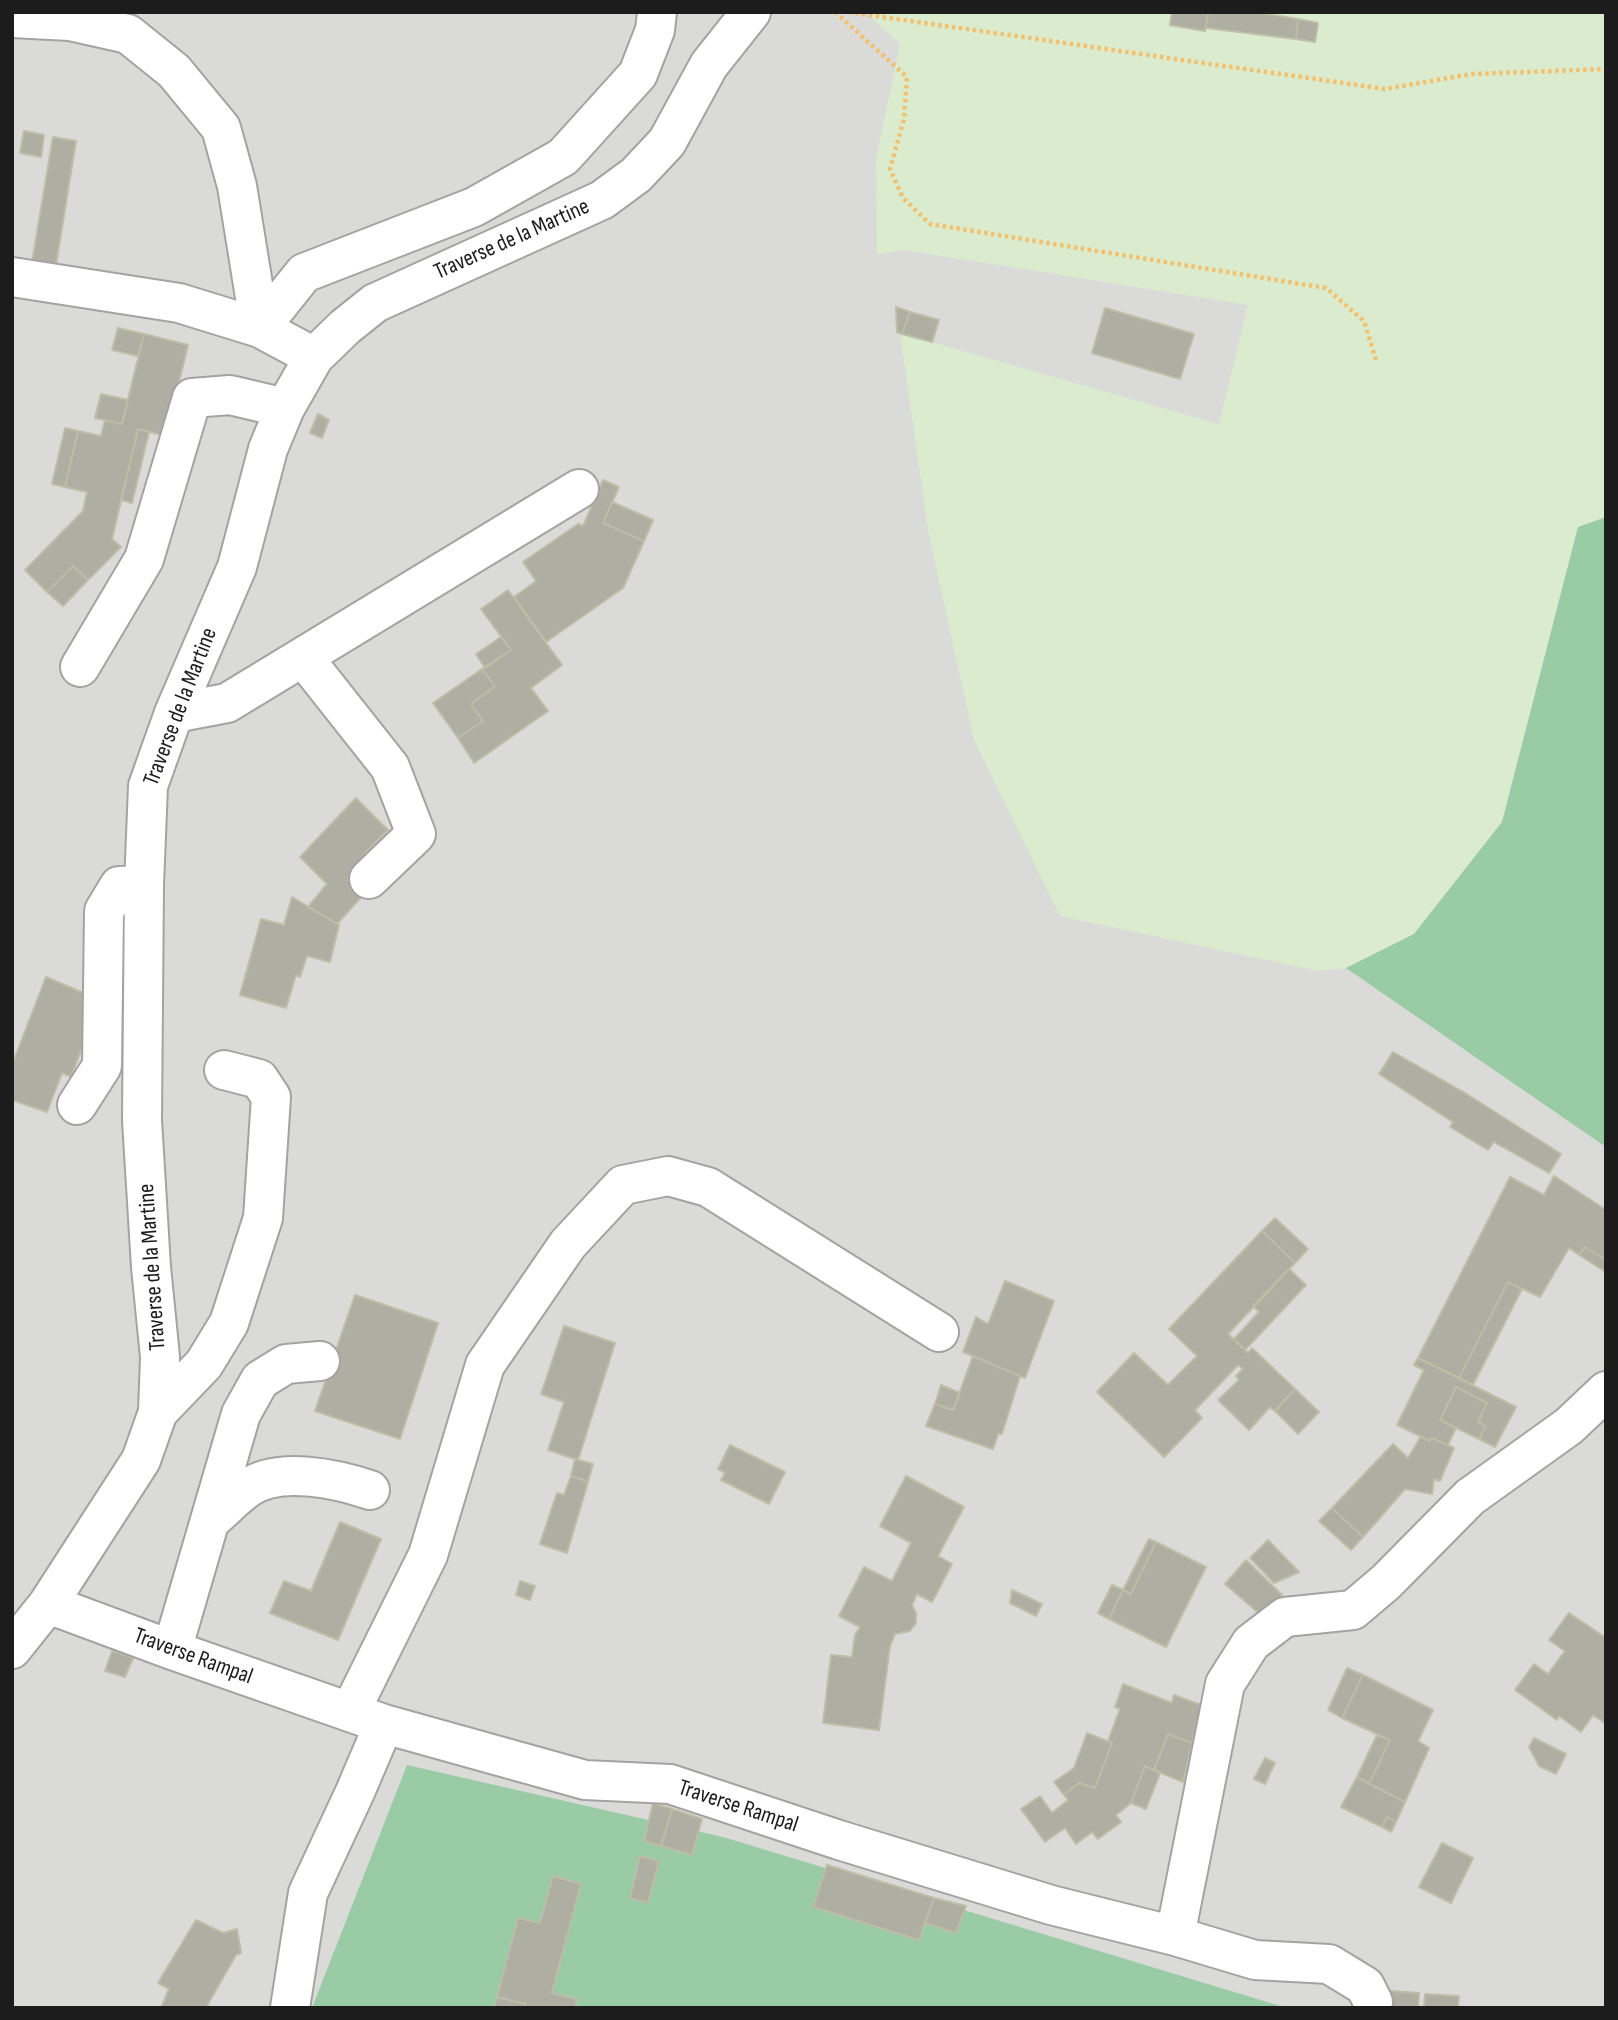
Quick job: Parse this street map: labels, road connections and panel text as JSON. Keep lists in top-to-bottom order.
{
  "streets": {
    "street": ["Traverse de la Martine", "Traverse Rampal"]
  },
  "crossings": [
    ["Traverse de la Martine", "Traverse Rampal"]
  ]
}
